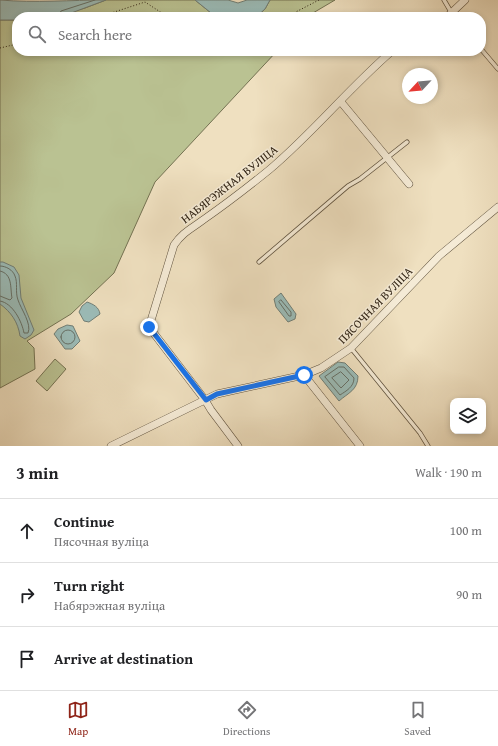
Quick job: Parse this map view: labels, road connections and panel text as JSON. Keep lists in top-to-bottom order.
{
  "streets": {
    "street": ["НАБЯРЭЖНАЯ ВУЛІЦА", "ПЯСОЧНАЯ ВУЛІЦА"]
  },
  "crossings": [
    ["НАБЯРЭЖНАЯ ВУЛІЦА", "ПЯСОЧНАЯ ВУЛІЦА"]
  ],
  "north": "bottom left",
  "page": {
    "search": "Search here",
    "heading": ["3 min", "Walk · 190 m"],
    "list": [
      ["Continue", "Пясочная вуліца", "100 m"],
      ["Turn right", "Набярэжная вуліца", "90 m"],
      "Arrive at destination"
    ],
    "nav": ["Map", "Directions", "Saved"]
  }
}
